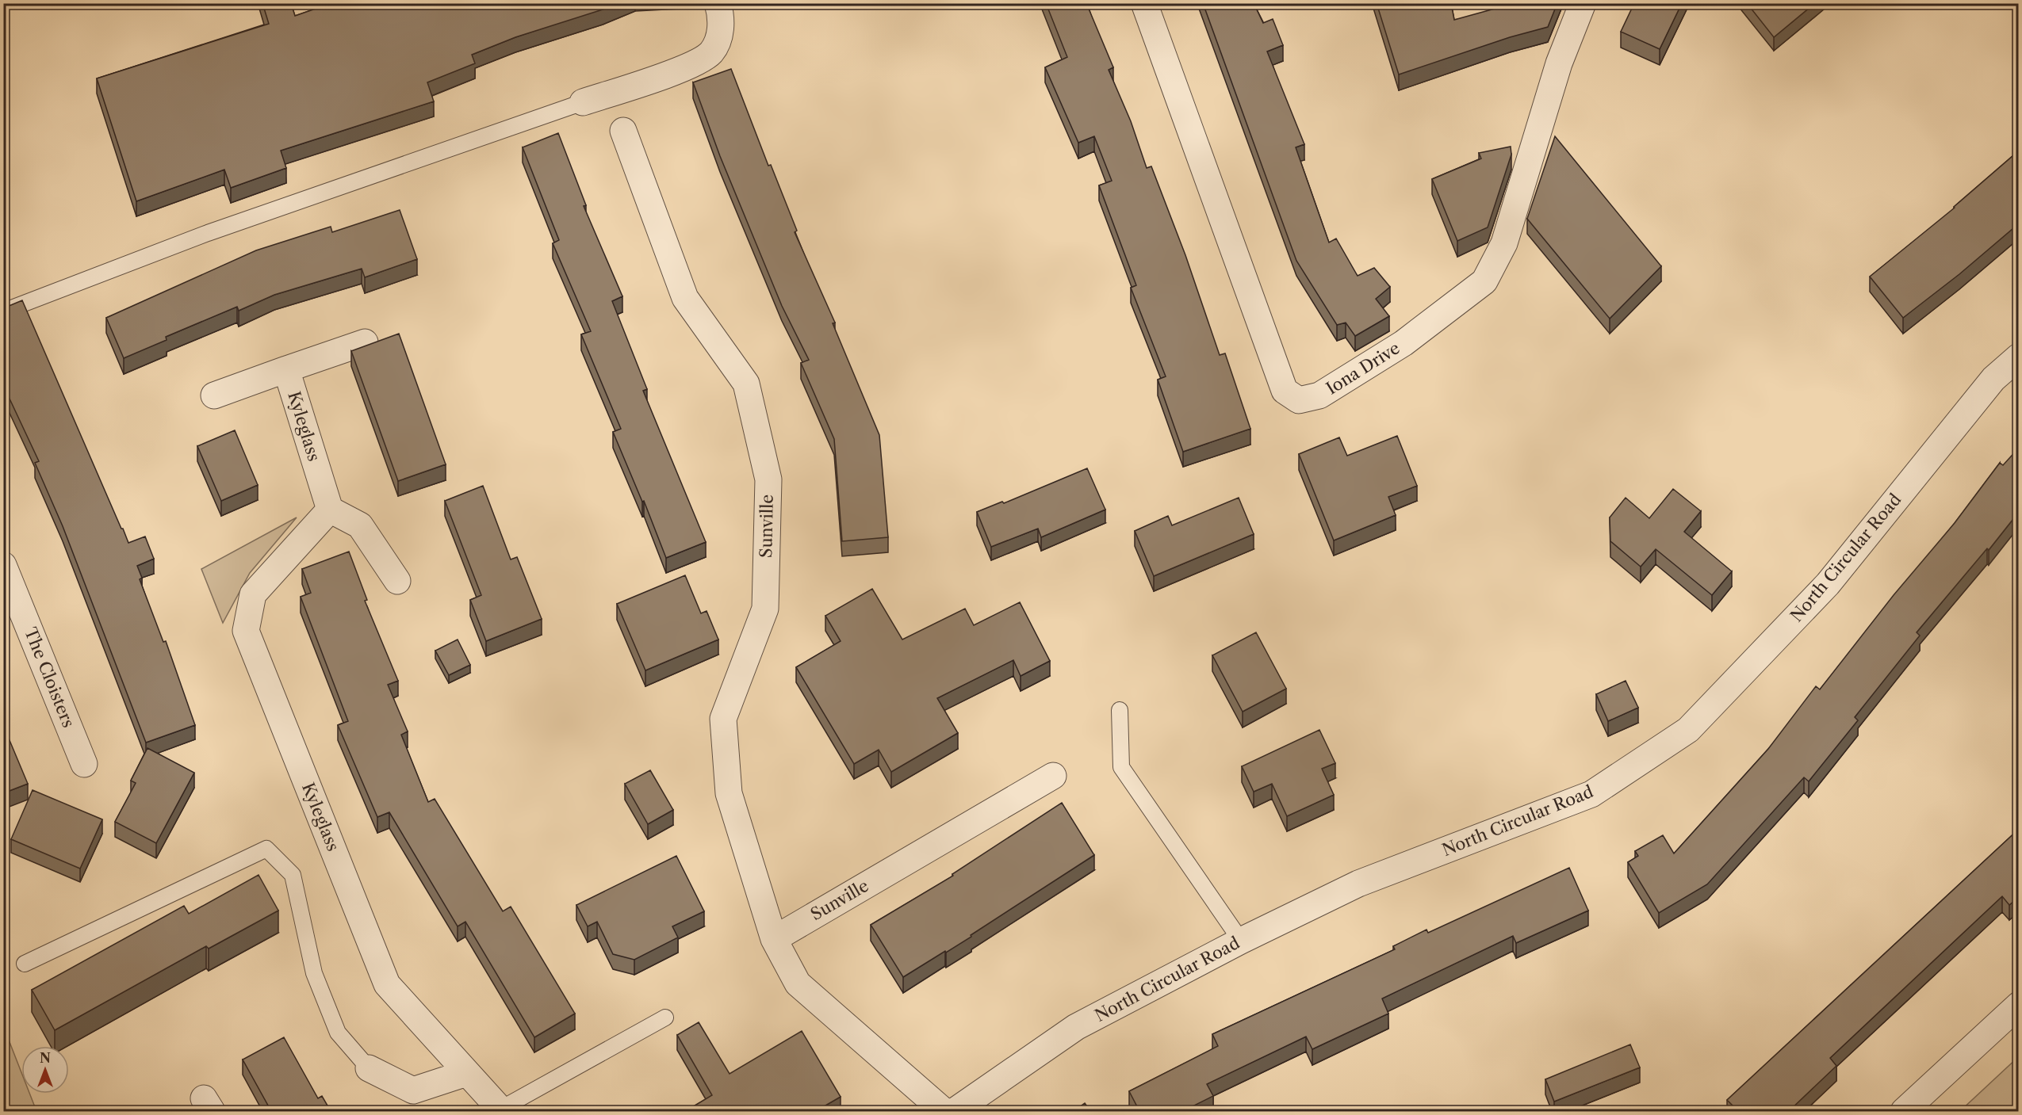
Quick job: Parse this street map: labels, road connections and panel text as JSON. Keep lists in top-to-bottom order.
{
  "streets": {
    "street": [
      "Iona Drive",
      "Kyleglass",
      "Sunville",
      "North Circular Road",
      "The Cloisters"
    ]
  },
  "north": "top"
}
